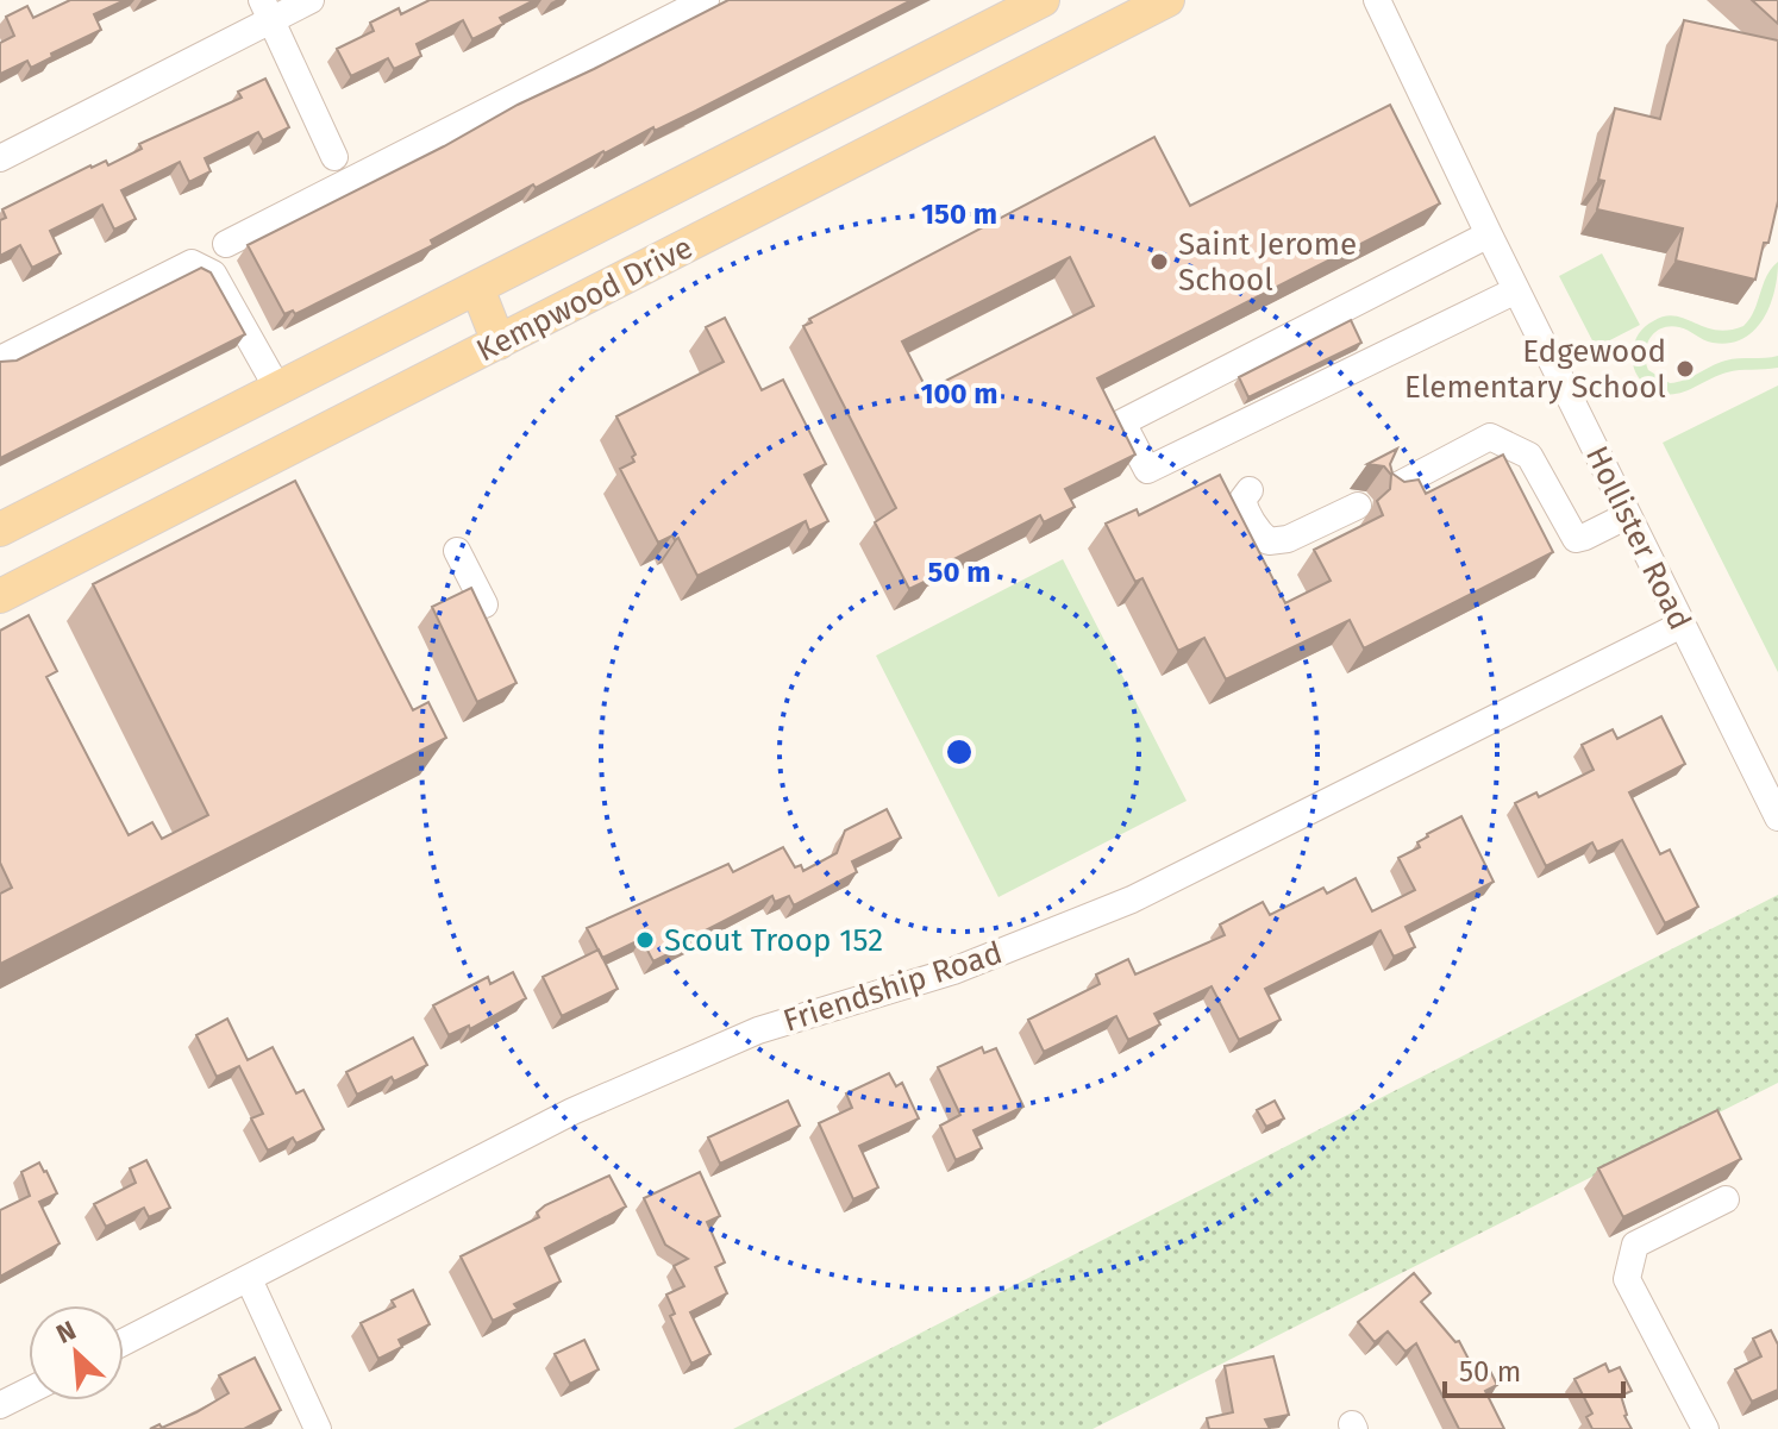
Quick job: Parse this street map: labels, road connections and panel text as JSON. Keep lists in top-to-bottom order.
{
  "streets": {
    "main road": ["Kempwood Drive"],
    "street": ["Hollister Road", "Friendship Road"]
  },
  "crossings": [
    ["Hollister Road", "Friendship Road"]
  ],
  "places": ["Saint Jerome School", "Edgewood Elementary School", "Scout Troop 152"],
  "scale_bar": "50 m",
  "north": "top left",
  "rings": ["150 m", "100 m", "50 m"]
}
